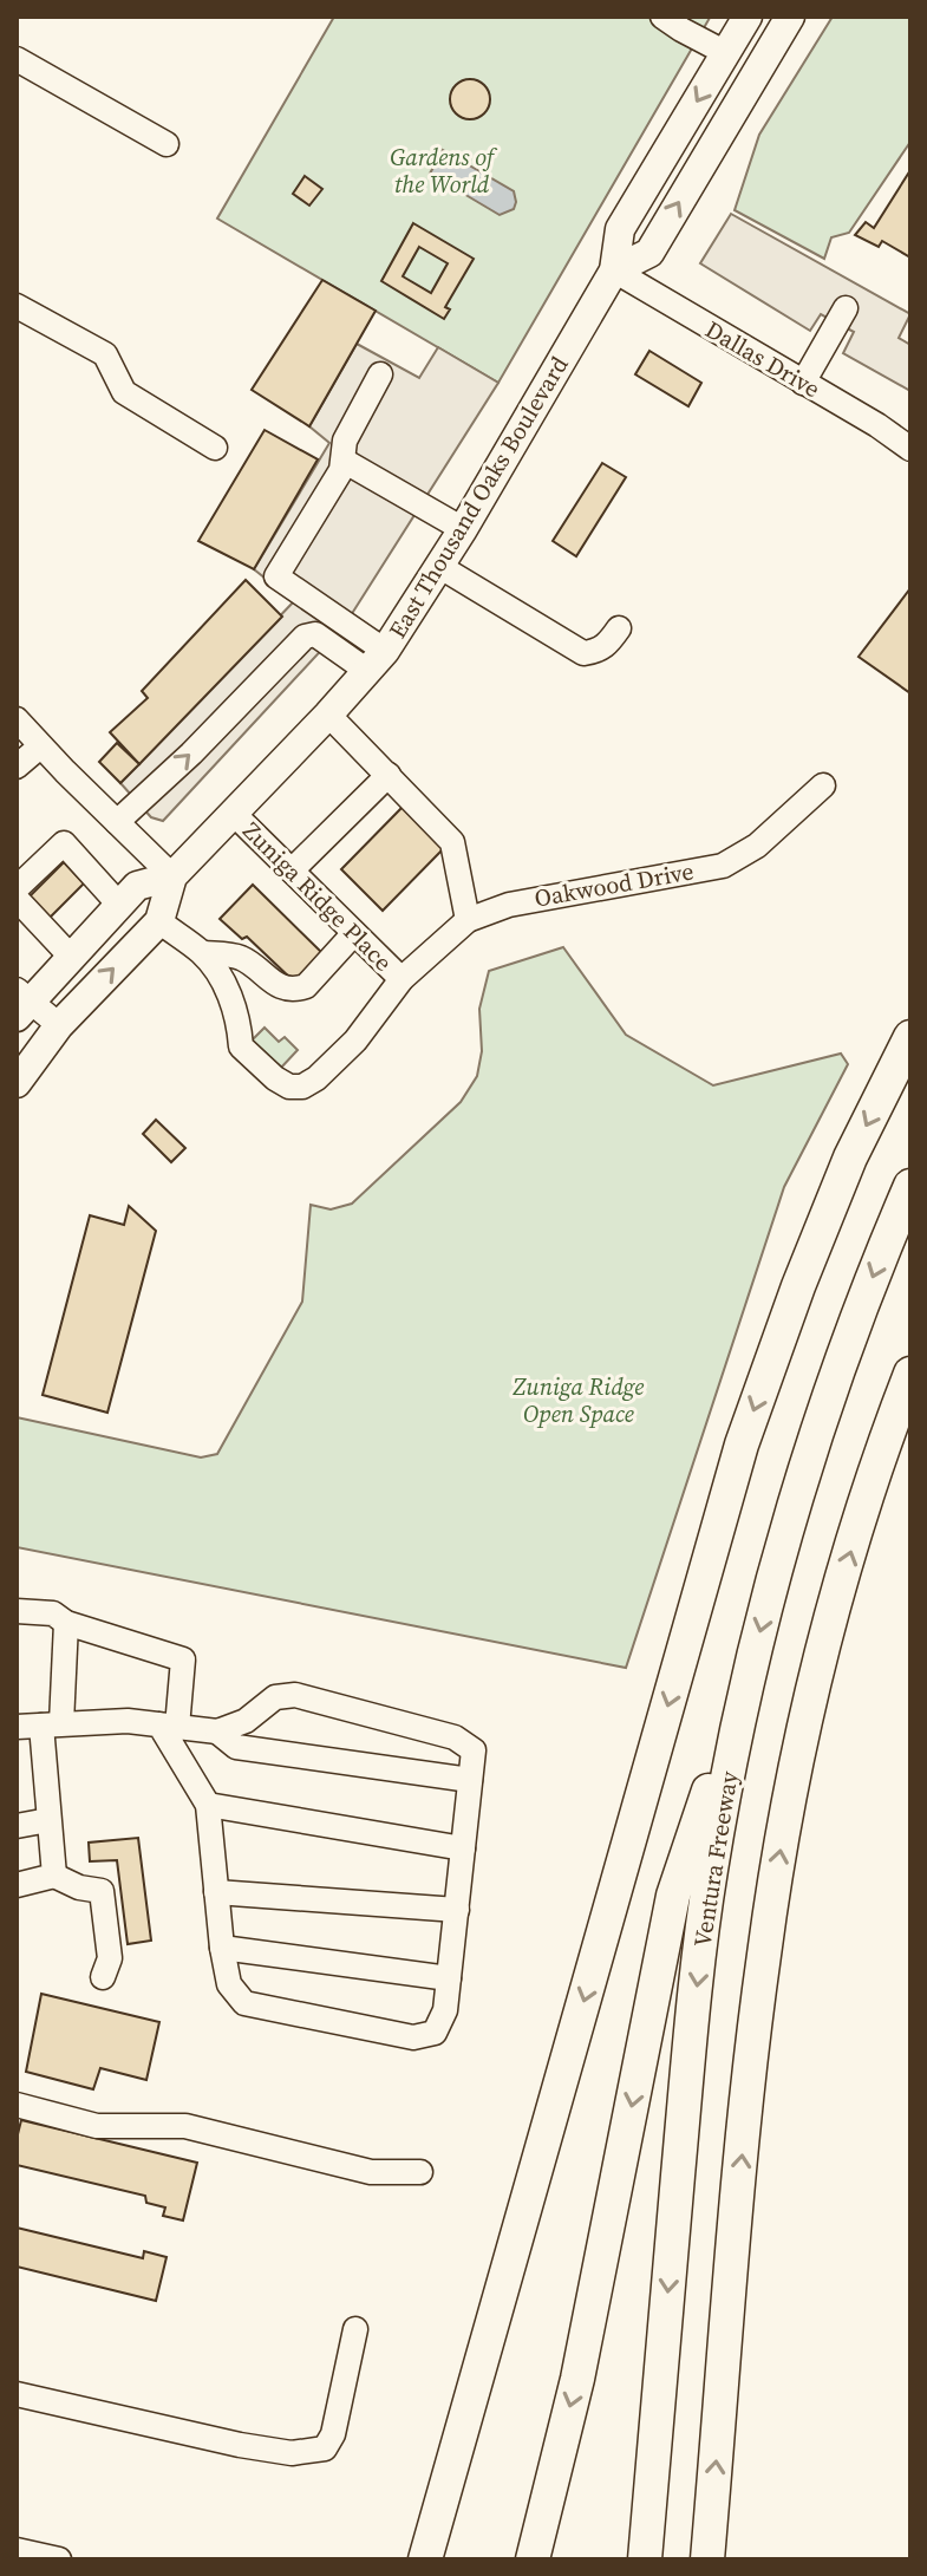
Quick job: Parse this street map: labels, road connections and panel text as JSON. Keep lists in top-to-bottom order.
{
  "streets": {
    "highway": ["Ventura Freeway"],
    "main road": ["East Thousand Oaks Boulevard"],
    "street": ["Dallas Drive", "Oakwood Drive", "Zuniga Ridge Place"]
  },
  "crossings": [
    ["Dallas Drive", "East Thousand Oaks Boulevard"],
    ["East Thousand Oaks Boulevard", "Zuniga Ridge Place"],
    ["Oakwood Drive", "Zuniga Ridge Place"]
  ],
  "parks": ["Gardens of the World", "Zuniga Ridge Open Space"]
}
